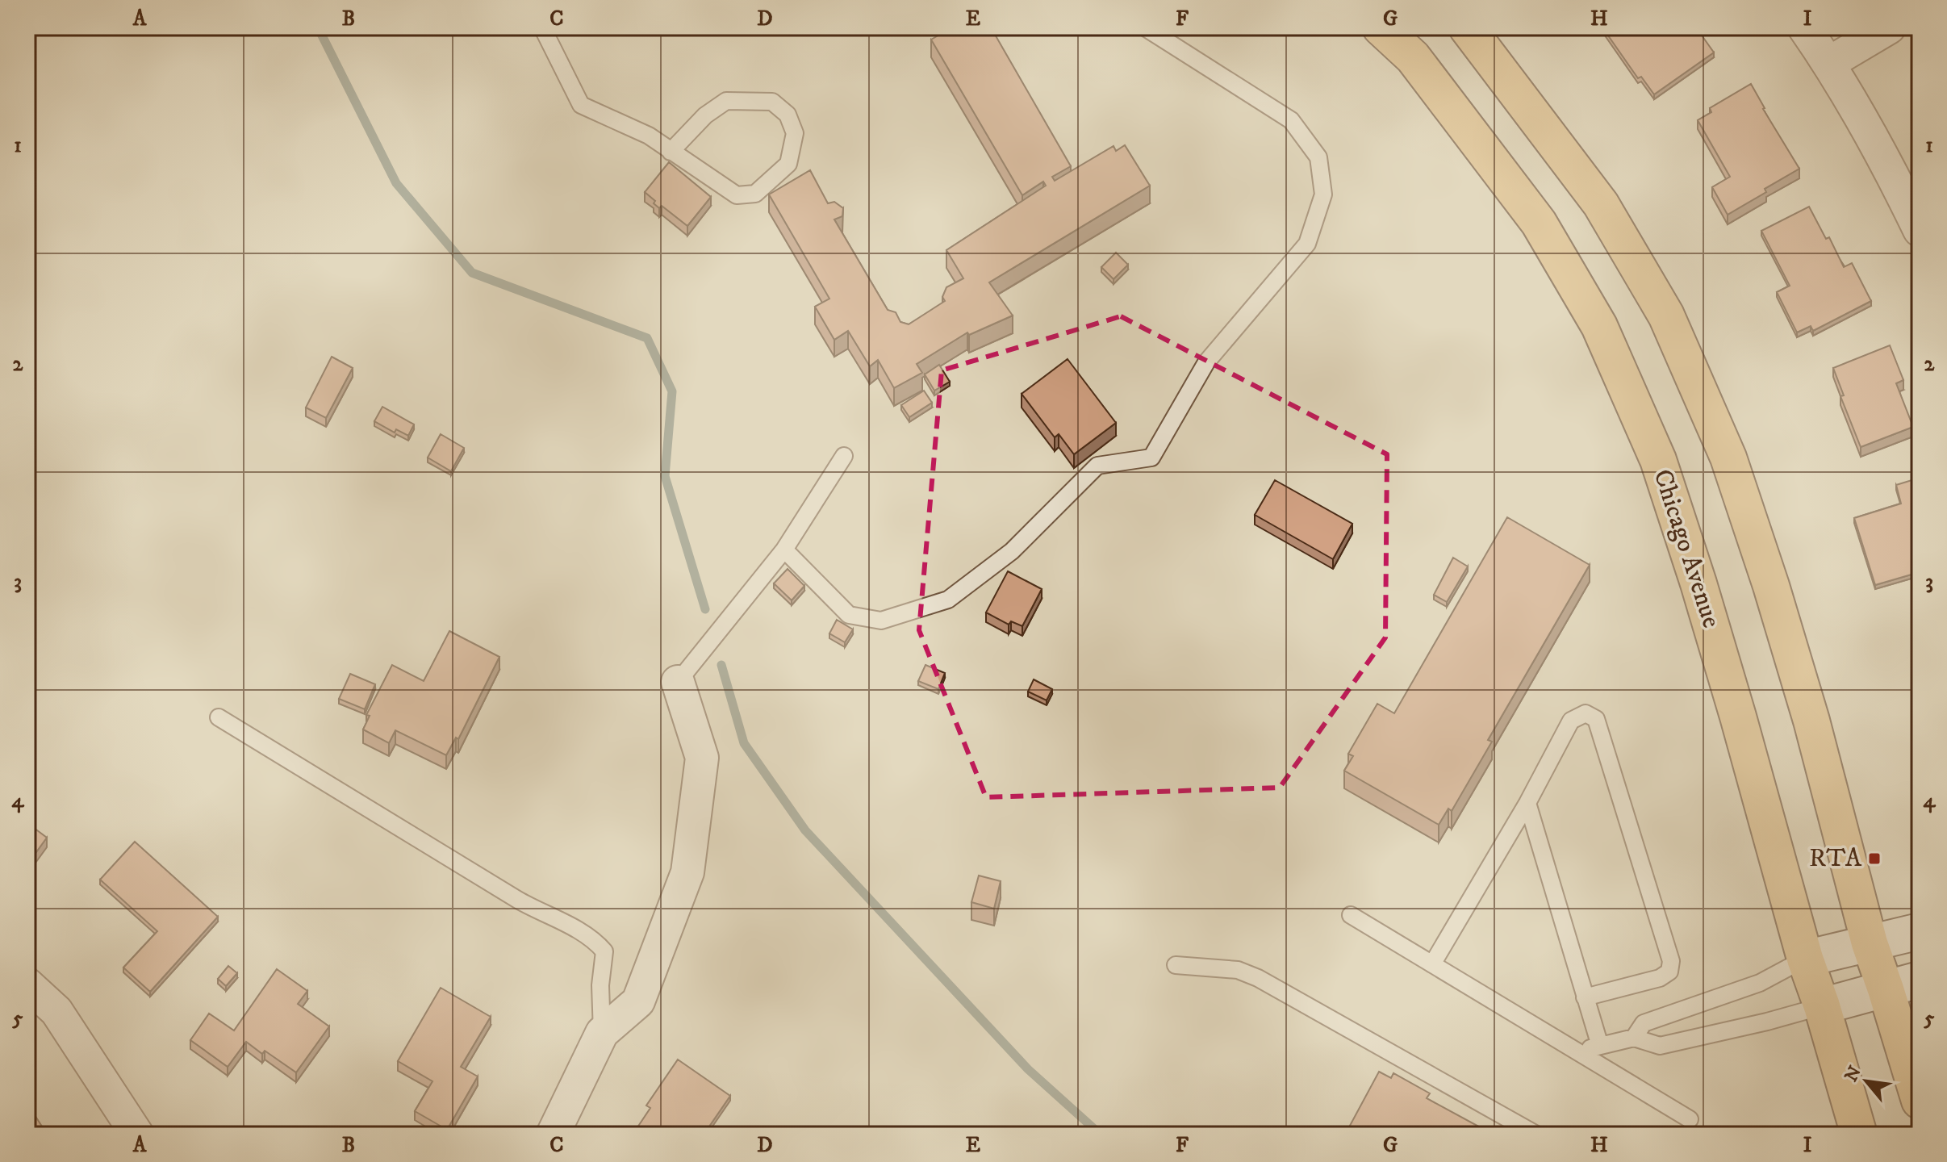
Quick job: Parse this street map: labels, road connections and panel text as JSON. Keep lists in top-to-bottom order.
{
  "streets": {
    "main road": ["Chicago Avenue"]
  },
  "places": {
    "transit": ["RTA"]
  },
  "north": "top left",
  "grid": {
    "columns": [
      "A",
      "B",
      "C",
      "D",
      "E",
      "F",
      "G",
      "H",
      "I"
    ],
    "rows": [
      "1",
      "2",
      "3",
      "4",
      "5"
    ]
  }
}
